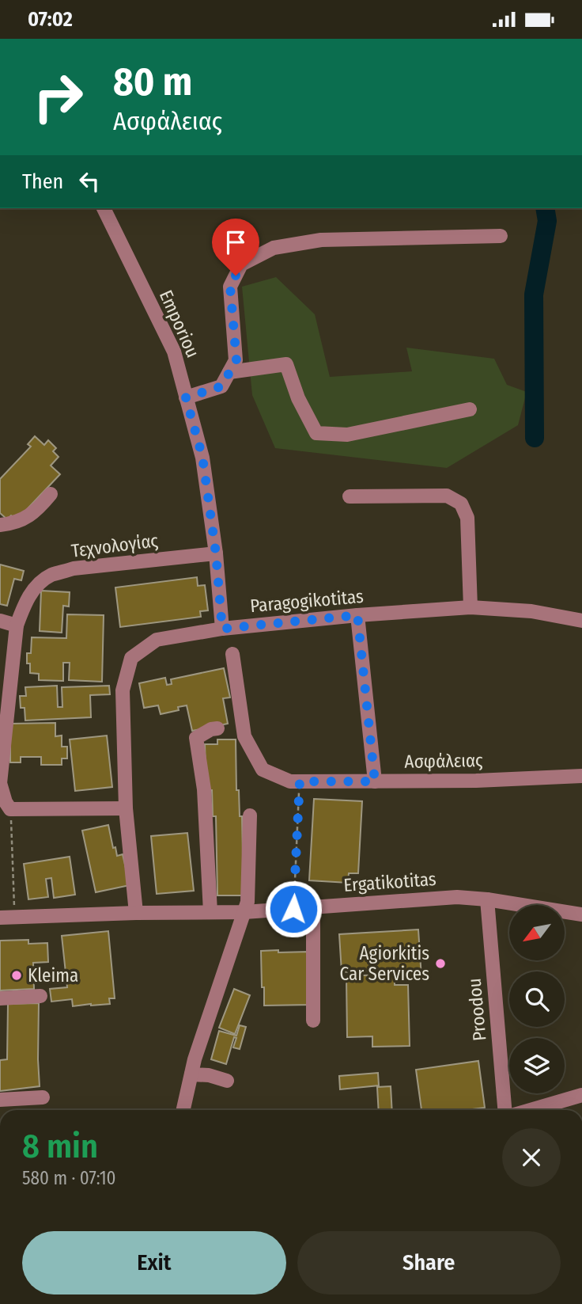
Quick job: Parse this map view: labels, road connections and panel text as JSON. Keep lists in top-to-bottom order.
{
  "streets": {
    "street": [
      "Emporiou",
      "Τεχνολογίας",
      "Paragogikotitas",
      "Ασφάλειας",
      "Ergatikotitas",
      "Proodou"
    ]
  },
  "crossings": [
    ["Emporiou", "Τεχνολογίας"],
    ["Emporiou", "Paragogikotitas"],
    ["Paragogikotitas", "Ergatikotitas"],
    ["Ergatikotitas", "Proodou"]
  ],
  "places": ["Agiorkitis Car Services", "Kleima"],
  "north": "bottom left",
  "page": {
    "status": "07:02",
    "turn": ["80 m", "Ασφάλειας"],
    "then": "Then",
    "heading": ["8 min", "580 m · 07:10"],
    "buttons": ["Exit", "Share"]
  }
}
